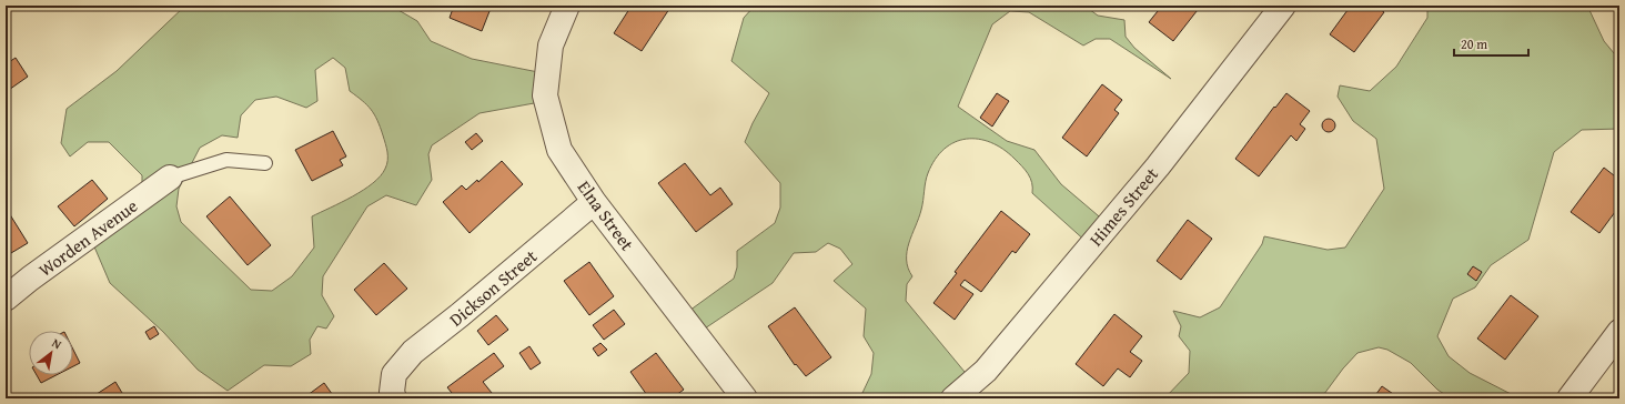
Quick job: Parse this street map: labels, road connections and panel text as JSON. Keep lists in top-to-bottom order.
{
  "streets": {
    "street": [
      "Himes Street",
      "Elna Street",
      "Worden Avenue",
      "Dickson Street"
    ]
  },
  "crossings": [
    ["Elna Street", "Dickson Street"]
  ],
  "scale_bar": "20 m",
  "north": "top right"
}
